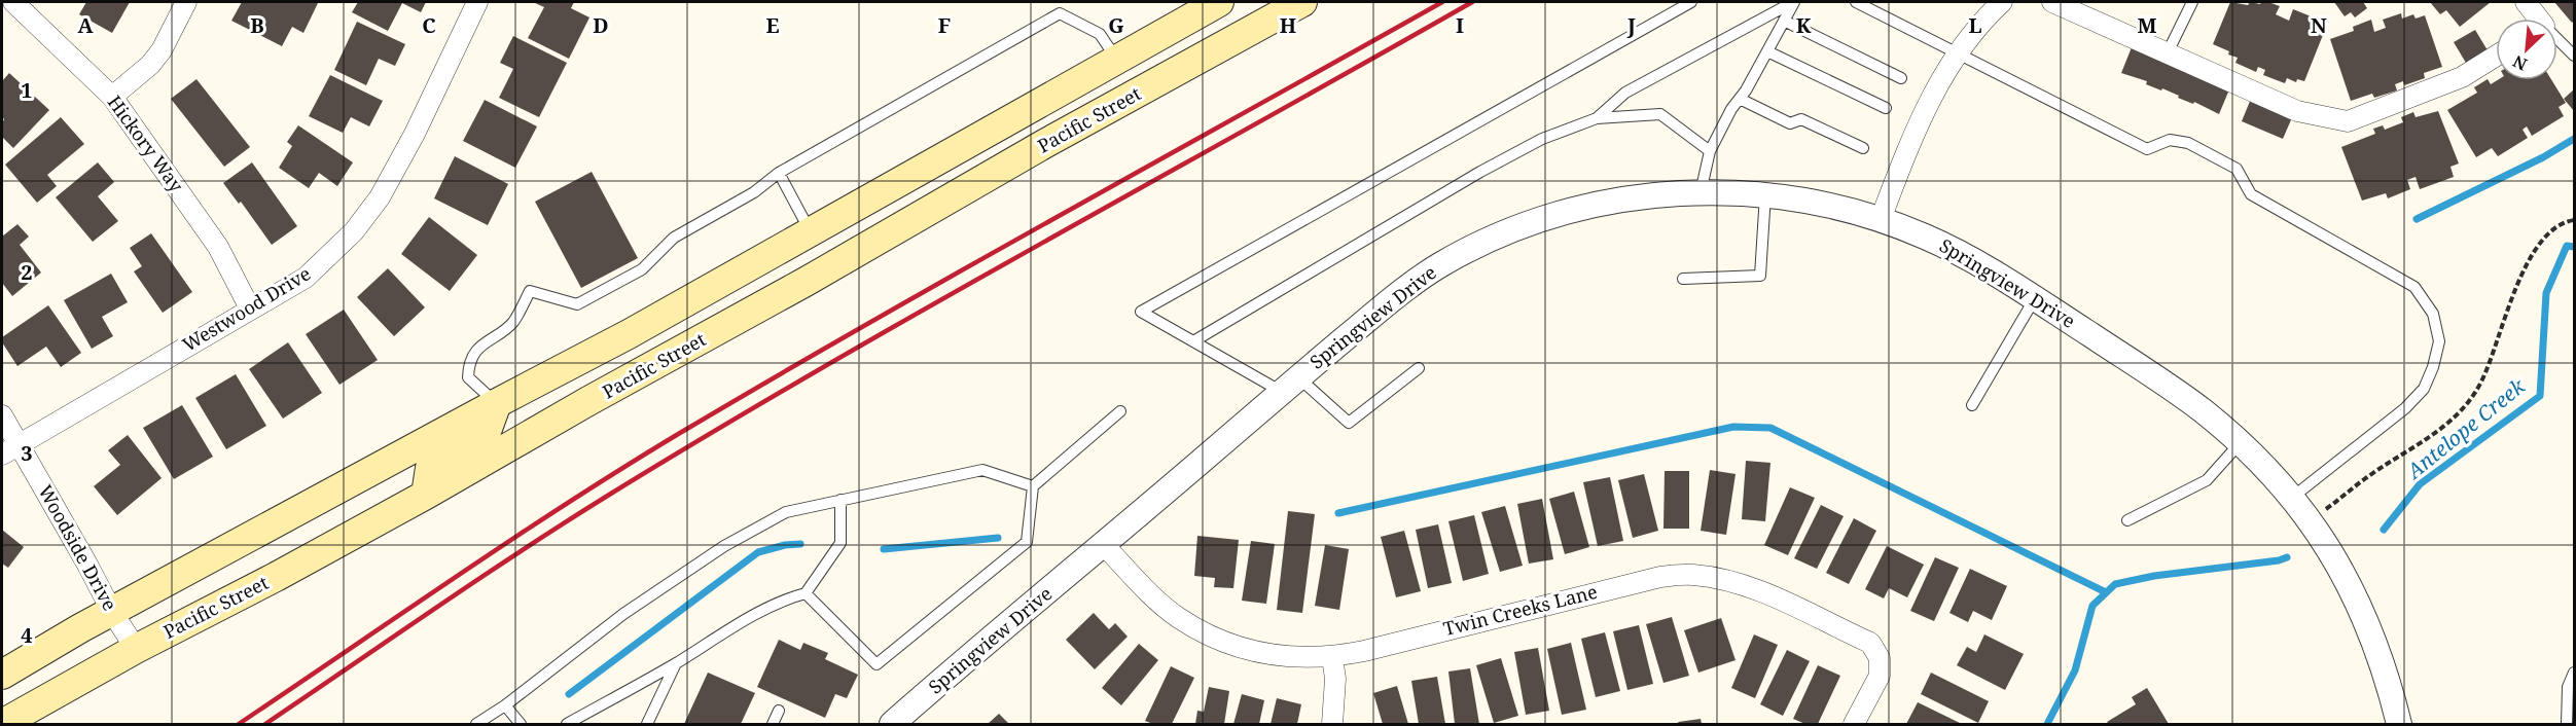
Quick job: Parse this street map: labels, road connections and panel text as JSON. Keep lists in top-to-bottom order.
{
  "streets": {
    "main road": ["Pacific Street"],
    "street": [
      "Hickory Way",
      "Springview Drive",
      "Westwood Drive",
      "Woodside Drive",
      "Twin Creeks Lane"
    ]
  },
  "crossings": [
    ["Pacific Street", "Woodside Drive"],
    ["Hickory Way", "Westwood Drive"],
    ["Springview Drive", "Twin Creeks Lane"],
    ["Westwood Drive", "Woodside Drive"]
  ],
  "water": ["Antelope Creek"],
  "north": "bottom left",
  "grid": {
    "columns": [
      "A",
      "B",
      "C",
      "D",
      "E",
      "F",
      "G",
      "H",
      "I",
      "J",
      "K",
      "L",
      "M",
      "N"
    ],
    "rows": [
      "1",
      "2",
      "3",
      "4"
    ]
  }
}
